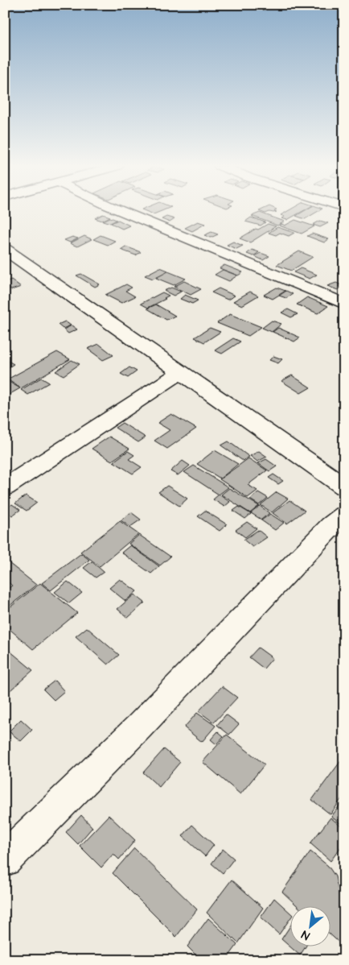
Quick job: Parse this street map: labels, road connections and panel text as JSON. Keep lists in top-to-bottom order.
{
  "north": "bottom left"
}
